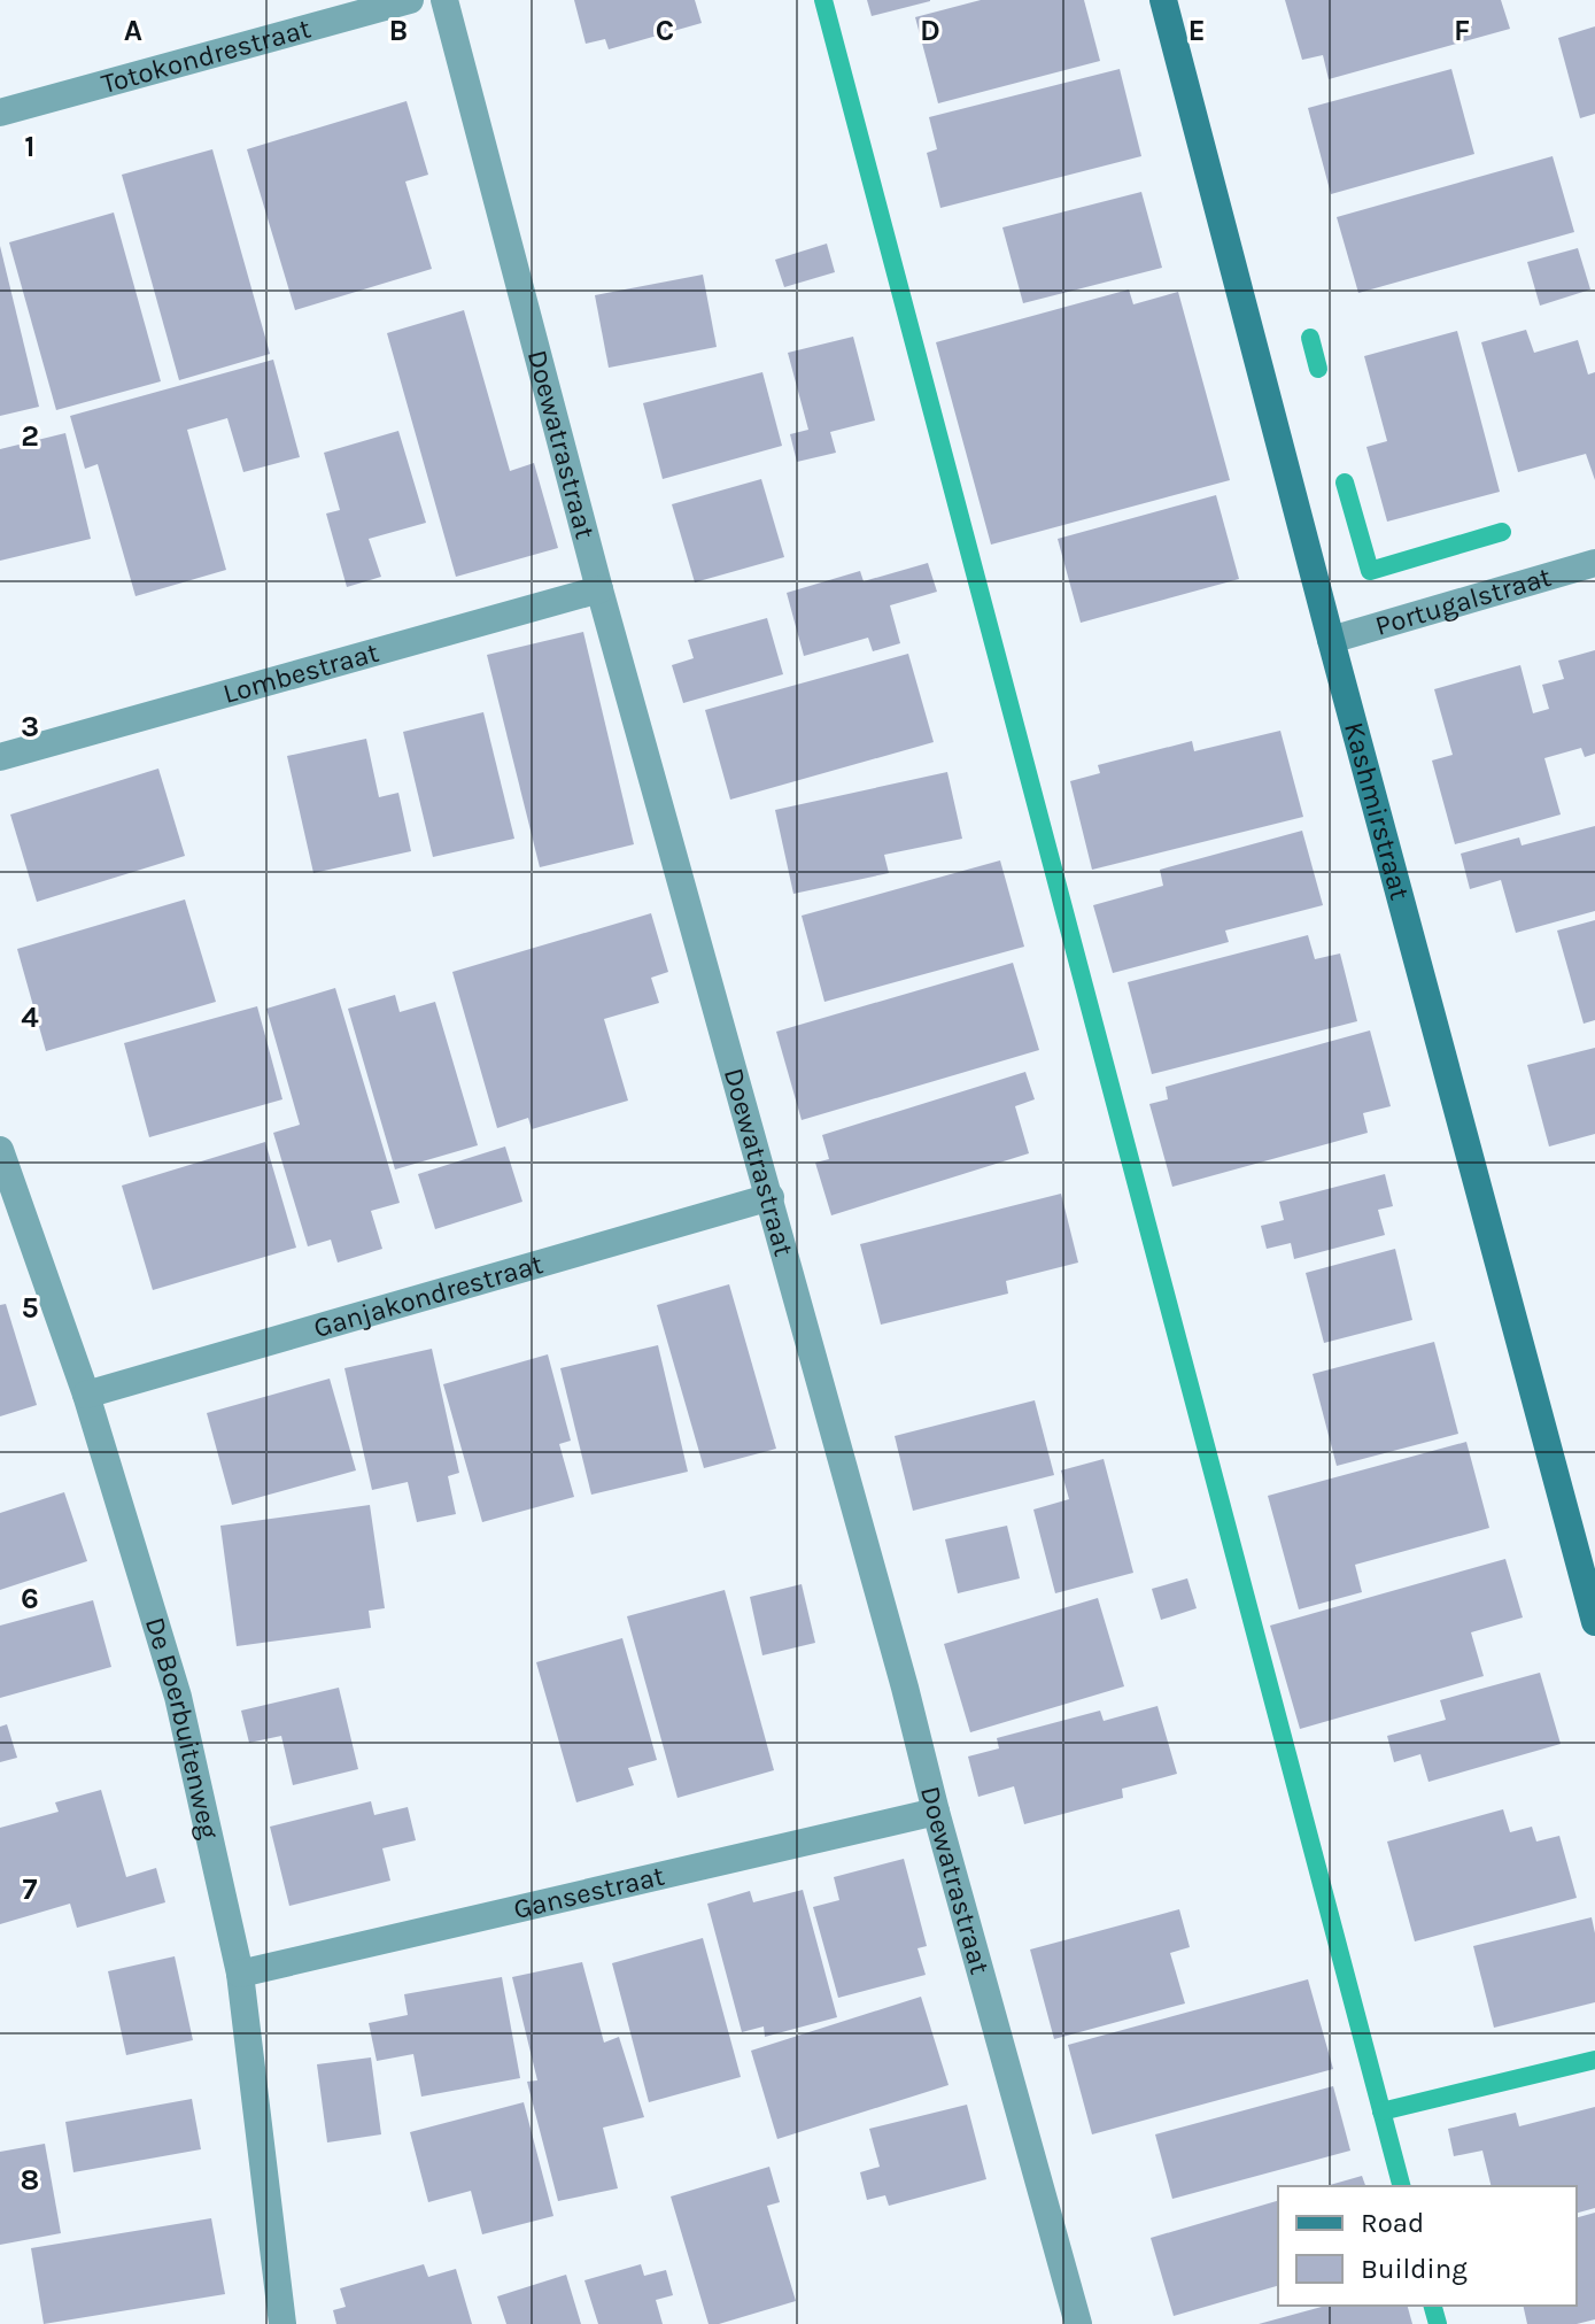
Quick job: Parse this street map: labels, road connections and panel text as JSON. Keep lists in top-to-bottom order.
{
  "streets": {
    "street": [
      "Totokondrestraat",
      "Doewatrastraat",
      "Portugalstraat",
      "Lombestraat",
      "Kashmirstraat",
      "Ganjakondrestraat",
      "De Boerbuitenweg",
      "Gansestraat"
    ]
  },
  "crossings": [
    ["Doewatrastraat", "Lombestraat"],
    ["Doewatrastraat", "Ganjakondrestraat"],
    ["Doewatrastraat", "Gansestraat"],
    ["Portugalstraat", "Kashmirstraat"],
    ["Ganjakondrestraat", "De Boerbuitenweg"],
    ["De Boerbuitenweg", "Gansestraat"]
  ],
  "legend": ["Road", "Building"],
  "grid": {
    "columns": [
      "A",
      "B",
      "C",
      "D",
      "E",
      "F"
    ],
    "rows": [
      "1",
      "2",
      "3",
      "4",
      "5",
      "6",
      "7",
      "8"
    ]
  }
}
